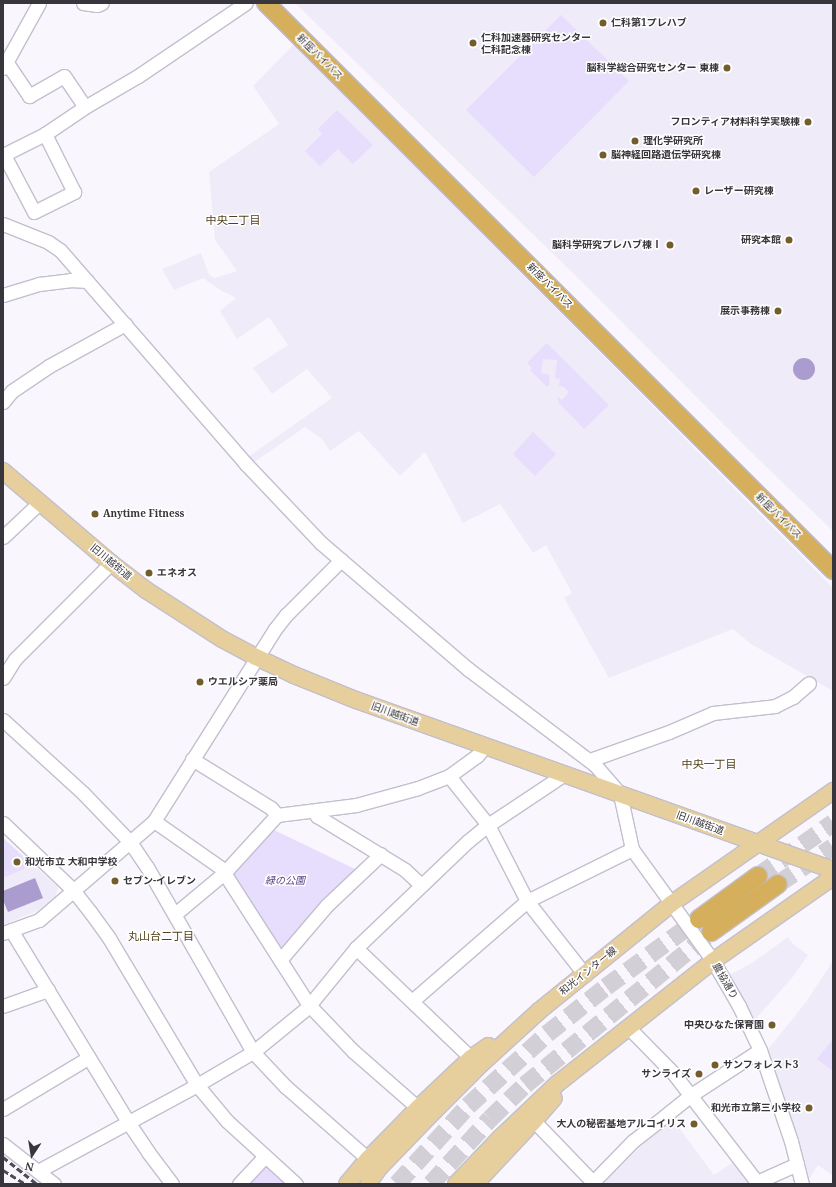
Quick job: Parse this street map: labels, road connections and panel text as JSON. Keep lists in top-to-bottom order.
{
  "streets": {
    "highway": ["新座バイパス"],
    "main road": ["旧川越街道", "和光インター線"],
    "street": ["農協通り"]
  },
  "crossings": [
    ["旧川越街道", "和光インター線"],
    ["旧川越街道", "農協通り"],
    ["和光インター線", "農協通り"]
  ],
  "districts": ["中央二丁目", "中央一丁目", "丸山台二丁目"],
  "parks": ["緑の公園"],
  "places": [
    "仁科第1プレハブ",
    "仁科加速器研究センター 仁科記念棟",
    "脳科学総合研究センター 東棟",
    "フロンティア材料科学実験棟",
    "理化学研究所",
    "脳神経回路遺伝学研究棟",
    "レーザー研究棟",
    "研究本館",
    "脳科学研究プレハブ棟Ⅰ",
    "展示事務棟",
    "Anytime Fitness",
    "エネオス",
    "ウエルシア薬局",
    "和光市立 大和中学校",
    "セブン-イレブン",
    "中央ひなた保育園",
    "サンフォレスト3",
    "サンライズ",
    "和光市立第三小学校",
    "大人の秘密基地アルコイリス"
  ],
  "north": "bottom"
}
